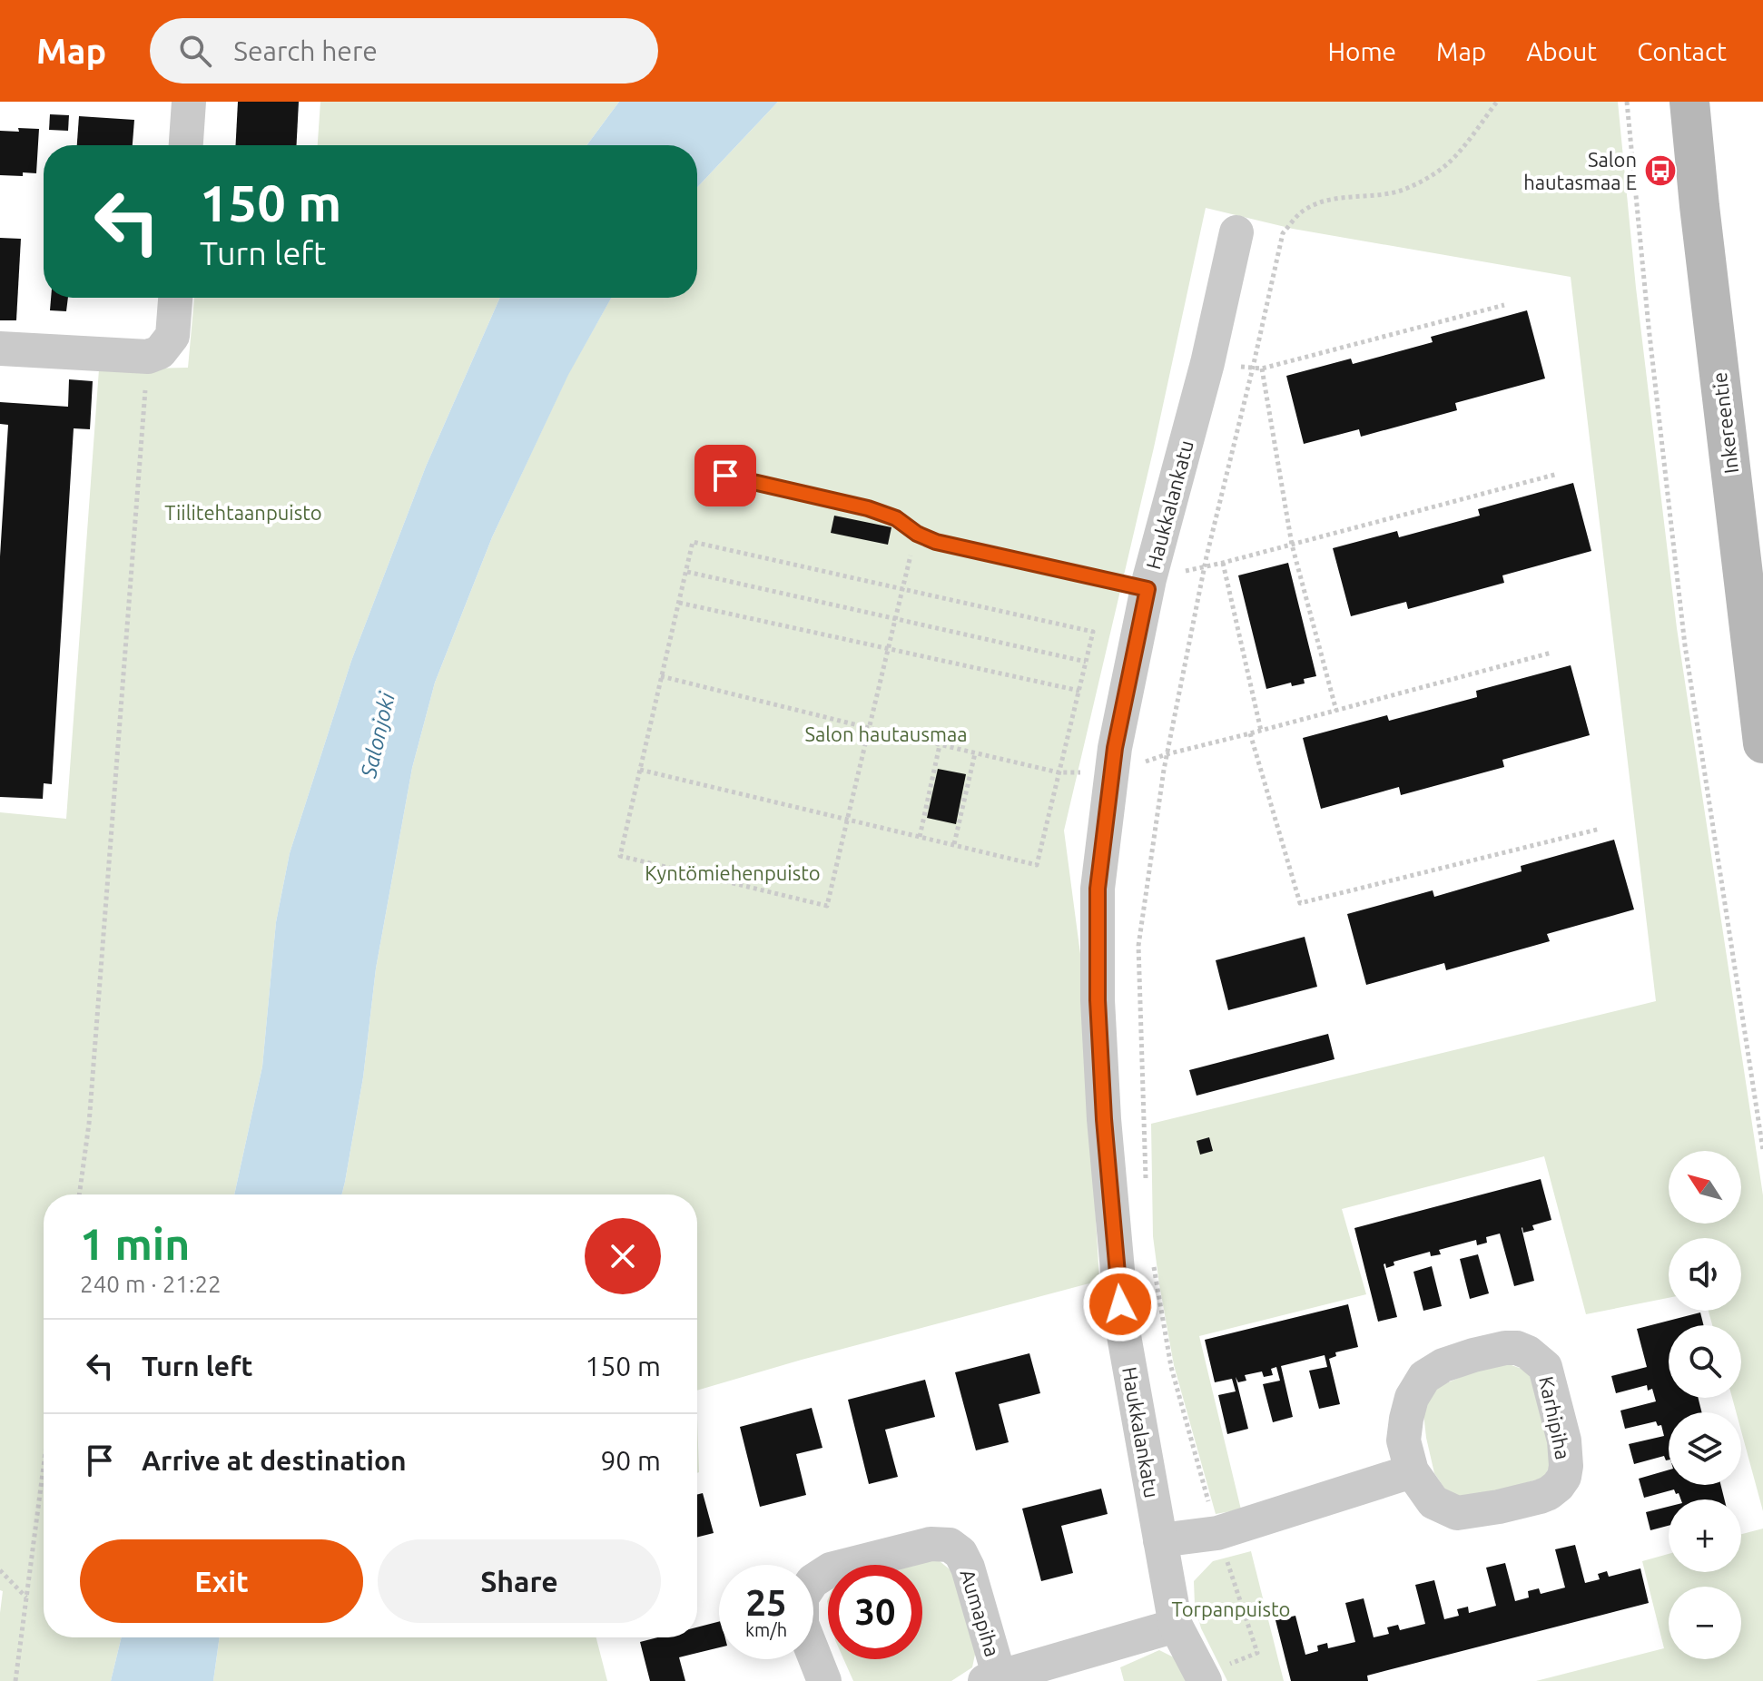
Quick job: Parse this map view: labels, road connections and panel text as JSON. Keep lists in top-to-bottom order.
{
  "streets": {
    "street": [
      "Inkereentie",
      "Haukkalankatu",
      "Karhipiha",
      "Aumapiha"
    ]
  },
  "crossings": [
    ["Haukkalankatu", "Aumapiha"]
  ],
  "water": ["Salonjoki"],
  "parks": [
    "Tiilitehtaanpuisto",
    "Salon hautausmaa",
    "Kyntömiehenpuisto",
    "Torpanpuisto"
  ],
  "places": {
    "bus stop": ["Salon hautasmaa E"]
  },
  "north": "top left",
  "page": {
    "header": "Map",
    "search": "Search here",
    "nav": [
      "Home",
      "Map",
      "About",
      "Contact"
    ],
    "turn": ["150 m", "Turn left"],
    "map_buttons": ["+", "−"],
    "heading": ["1 min", "240 m · 21:22"],
    "list": [
      {
        "name": "Turn left",
        "value": "150 m"
      },
      {
        "name": "Arrive at destination",
        "value": "90 m"
      }
    ],
    "buttons": ["Exit", "Share"],
    "speed": "25 km/h",
    "limit": "30"
  }
}
